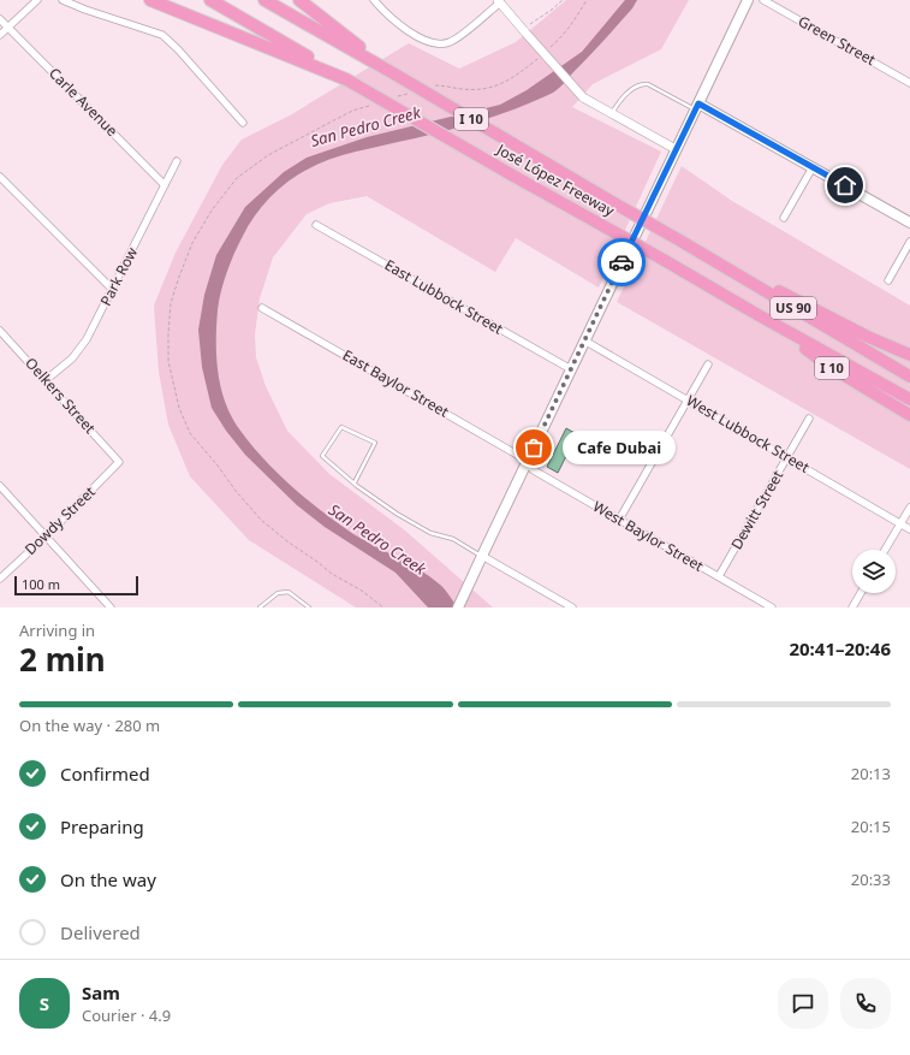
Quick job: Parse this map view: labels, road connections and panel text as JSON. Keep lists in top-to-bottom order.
{
  "streets": {
    "highway": ["I 10", "José López Freeway", "US 90"],
    "street": [
      "Green Street",
      "Carle Avenue",
      "Park Row",
      "East Lubbock Street",
      "East Baylor Street",
      "Oelkers Street",
      "West Lubbock Street",
      "Dewitt Street",
      "Dowdy Street",
      "West Baylor Street"
    ]
  },
  "crossings": [
    ["Carle Avenue", "Park Row"],
    ["I 10", "José López Freeway"],
    ["I 10", "US 90"],
    ["José López Freeway", "US 90"],
    ["Park Row", "Oelkers Street"],
    ["East Baylor Street", "West Baylor Street"],
    ["Oelkers Street", "Dowdy Street"],
    ["West Lubbock Street", "Dewitt Street"],
    ["Dewitt Street", "West Baylor Street"]
  ],
  "water": ["San Pedro Creek"],
  "places": ["Cafe Dubai"],
  "scale_bar": "100 m",
  "page": {
    "bubble": "Cafe Dubai",
    "scale": "100 m",
    "heading": ["2 min", "Arriving in", "20:41–20:46"],
    "panel": ["Sam", "Courier · 4.9"],
    "bar": "On the way · 280 m",
    "list": [
      ["Confirmed", "20:13"],
      ["Preparing", "20:15"],
      ["On the way", "20:33"],
      "Delivered"
    ],
    "round": "S"
  }
}
